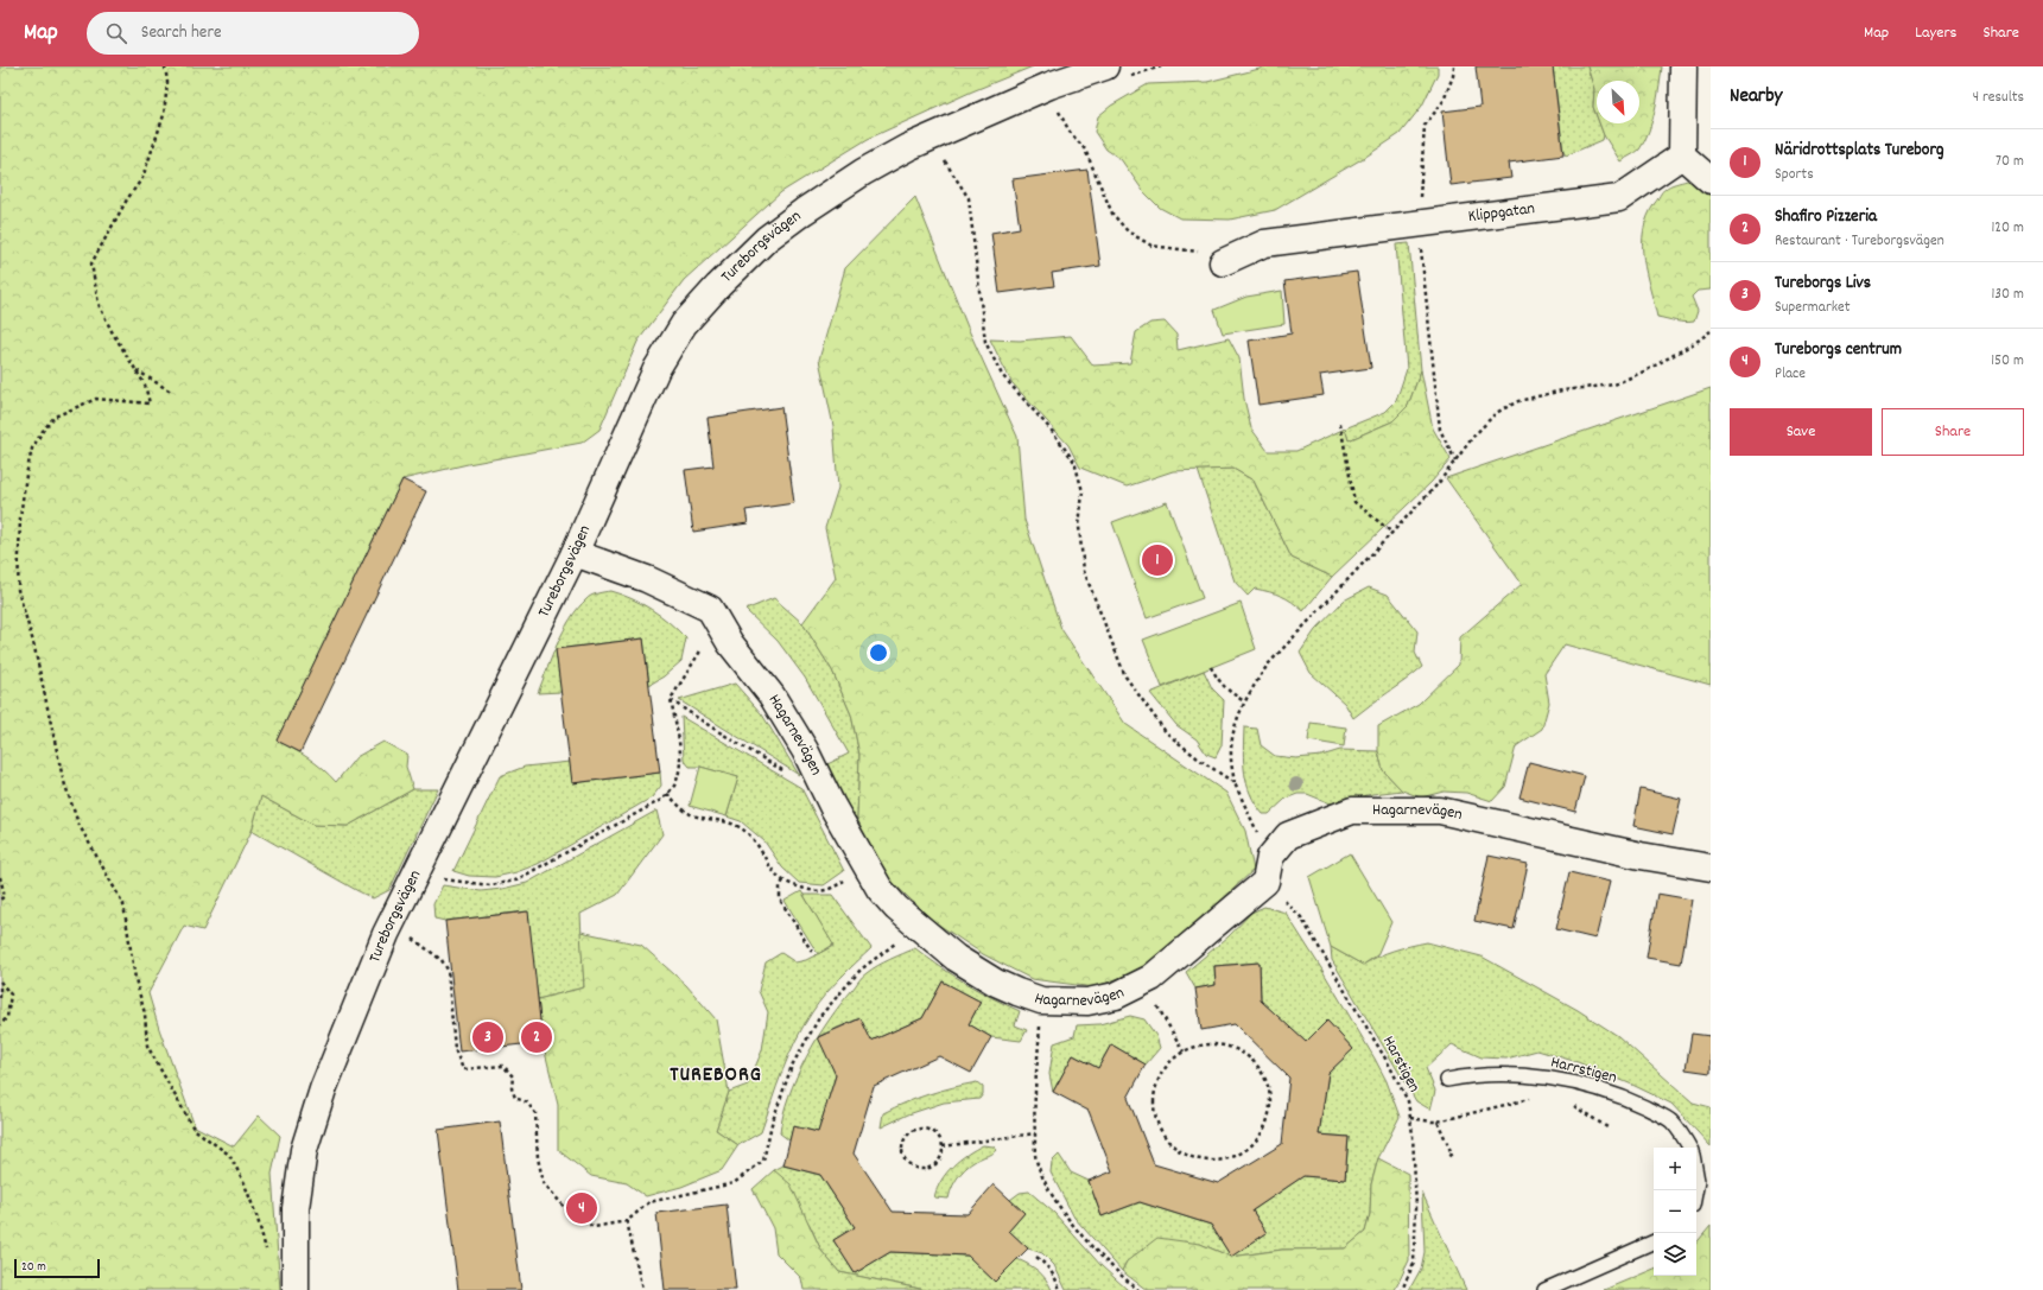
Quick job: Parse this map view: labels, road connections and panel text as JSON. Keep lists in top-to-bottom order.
{
  "streets": {
    "street": ["Klippgatan", "Tureborgsvägen", "Hagarnevägen"],
    "lane": ["Harrstigen"],
    "path": ["Harstigen"]
  },
  "crossings": [
    ["Tureborgsvägen", "Hagarnevägen"],
    ["Hagarnevägen", "Harstigen"]
  ],
  "districts": ["TUREBORG"],
  "scale_bar": "20 m",
  "north": "bottom right",
  "page": {
    "header": "Map",
    "search": "Search here",
    "nav": ["Map", "Layers", "Share"],
    "heading": ["Nearby", "4 results"],
    "list": [
      {
        "mark": "1",
        "name": "Näridrottsplats Tureborg",
        "note": "Sports",
        "value": "70 m"
      },
      {
        "mark": "2",
        "name": "Shafiro Pizzeria",
        "note": "Restaurant · Tureborgsvägen",
        "value": "120 m"
      },
      {
        "mark": "3",
        "name": "Tureborgs Livs",
        "note": "Supermarket",
        "value": "130 m"
      },
      {
        "mark": "4",
        "name": "Tureborgs centrum",
        "note": "Place",
        "value": "150 m"
      }
    ],
    "buttons": ["Save", "Share"],
    "pins": [
      "1",
      "2",
      "3",
      "4"
    ],
    "map_buttons": ["+", "−"],
    "scale": "20 m"
  }
}
